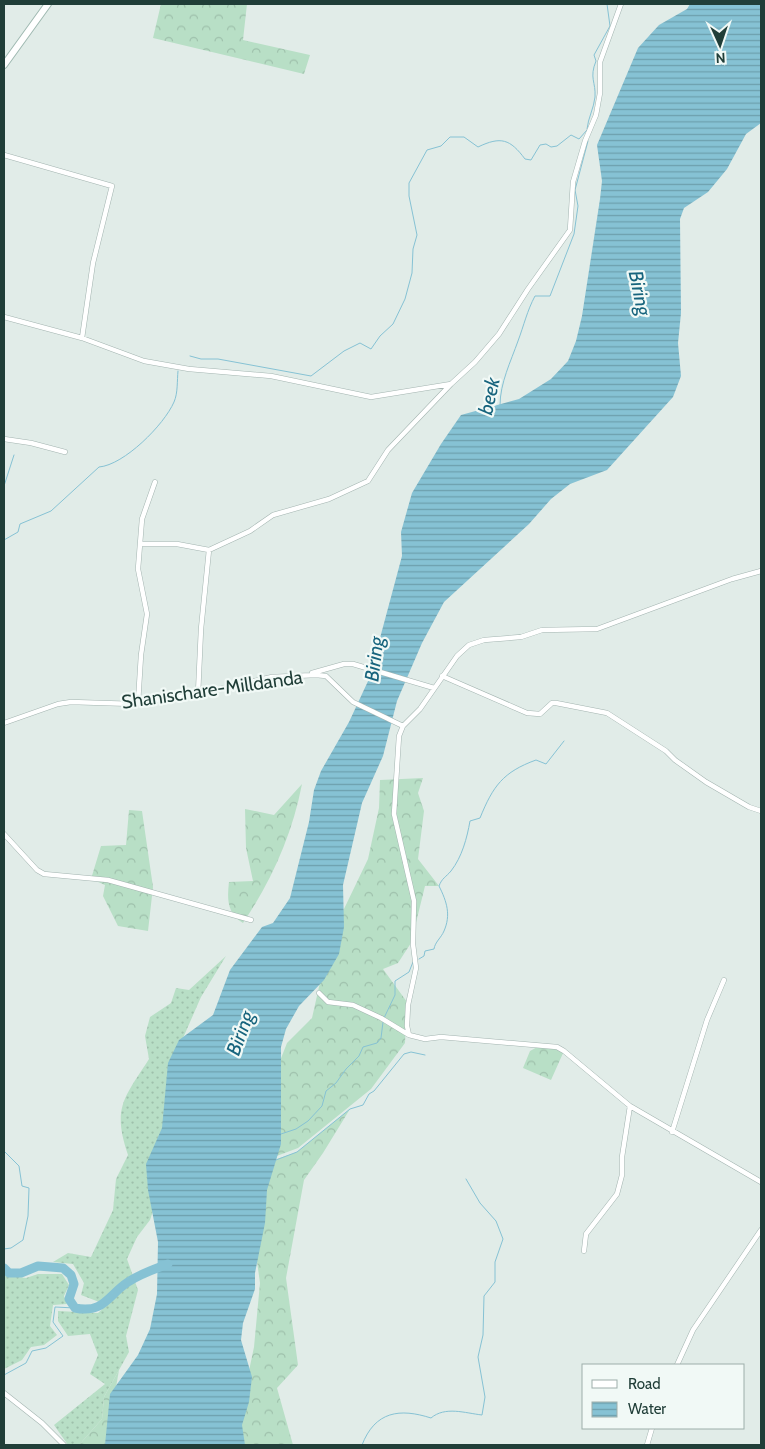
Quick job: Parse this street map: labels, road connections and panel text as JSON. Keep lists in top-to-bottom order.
{
  "streets": {
    "street": ["Shanischare-Milldanda"]
  },
  "water": ["Biring", "beek"],
  "legend": ["Road", "Water"],
  "north": "bottom"
}
